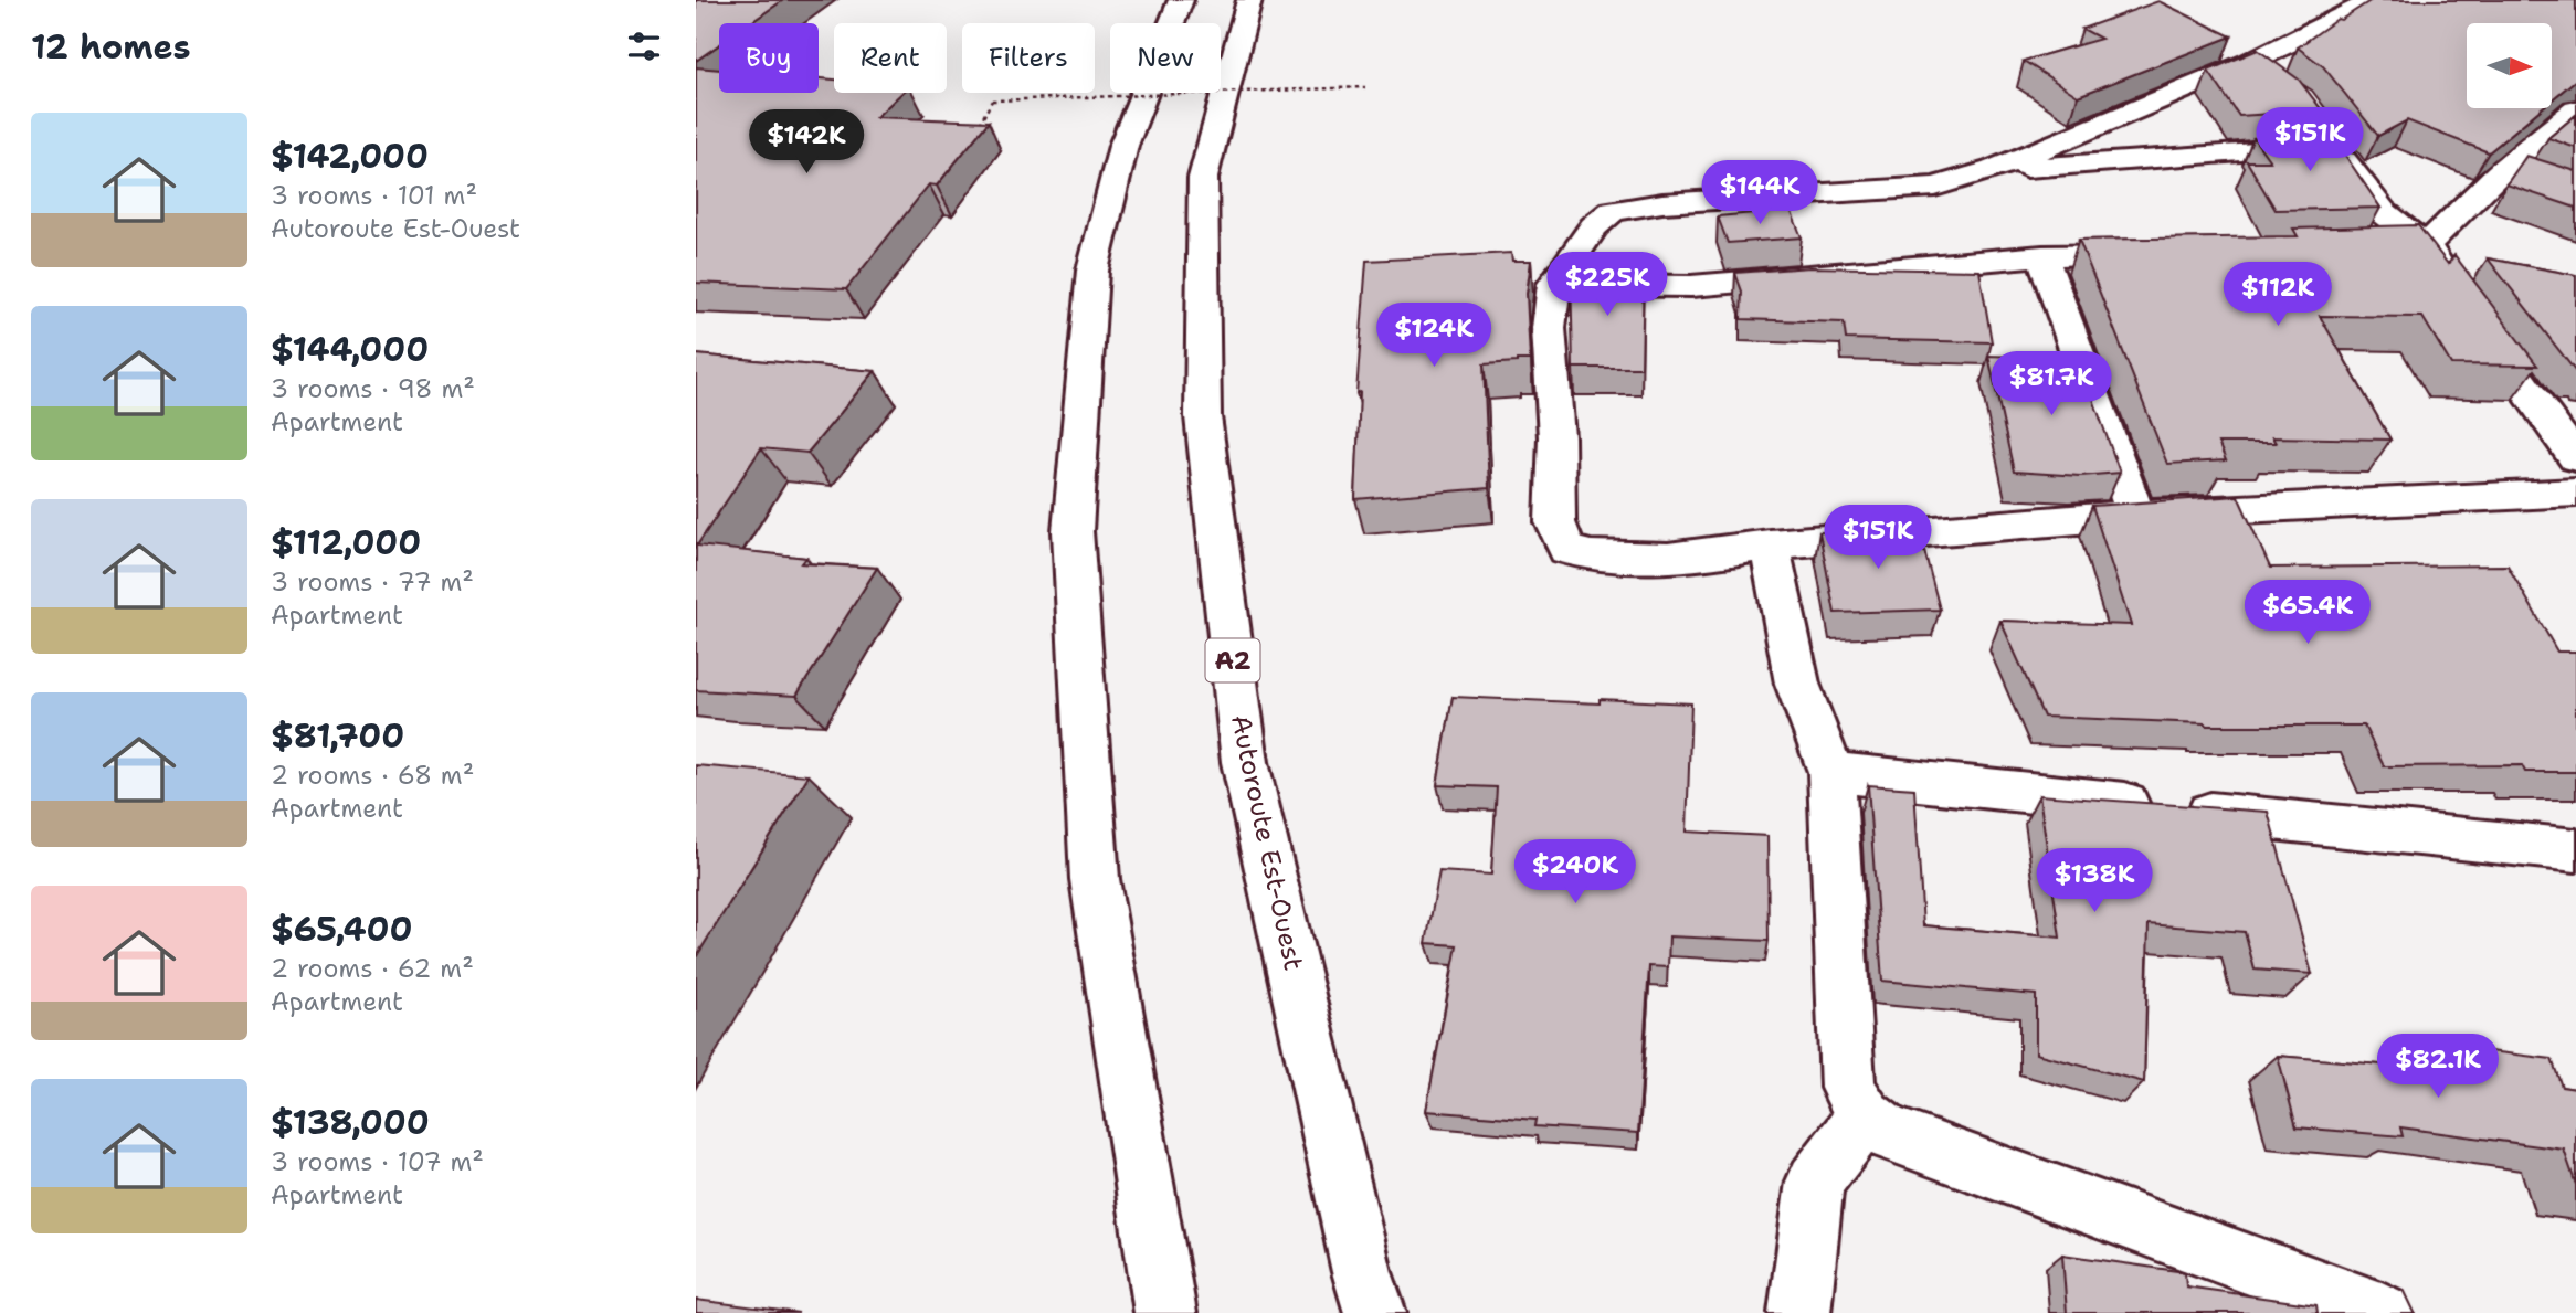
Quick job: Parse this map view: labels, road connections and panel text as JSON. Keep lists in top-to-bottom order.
{
  "streets": {
    "main road": ["A2", "Autoroute Est-Ouest"]
  },
  "north": "right",
  "page": {
    "heading": "12 homes",
    "chip": [
      "Buy",
      "Rent",
      "Filters",
      "New"
    ],
    "list": [
      {
        "name": "$142,000",
        "note": "3 rooms · 101 m² · Autoroute Est-Ouest"
      },
      {
        "name": "$144,000",
        "note": "3 rooms · 98 m² · Apartment"
      },
      {
        "name": "$112,000",
        "note": "3 rooms · 77 m² · Apartment"
      },
      {
        "name": "$81,700",
        "note": "2 rooms · 68 m² · Apartment"
      },
      {
        "name": "$65,400",
        "note": "2 rooms · 62 m² · Apartment"
      },
      {
        "name": "$138,000",
        "note": "3 rooms · 107 m² · Apartment"
      }
    ],
    "price": [
      "$151K",
      "$142K",
      "$144K",
      "$225K",
      "$112K",
      "$124K",
      "$81.7K",
      "$151K",
      "$65.4K",
      "$240K",
      "$138K",
      "$82.1K"
    ]
  }
}
